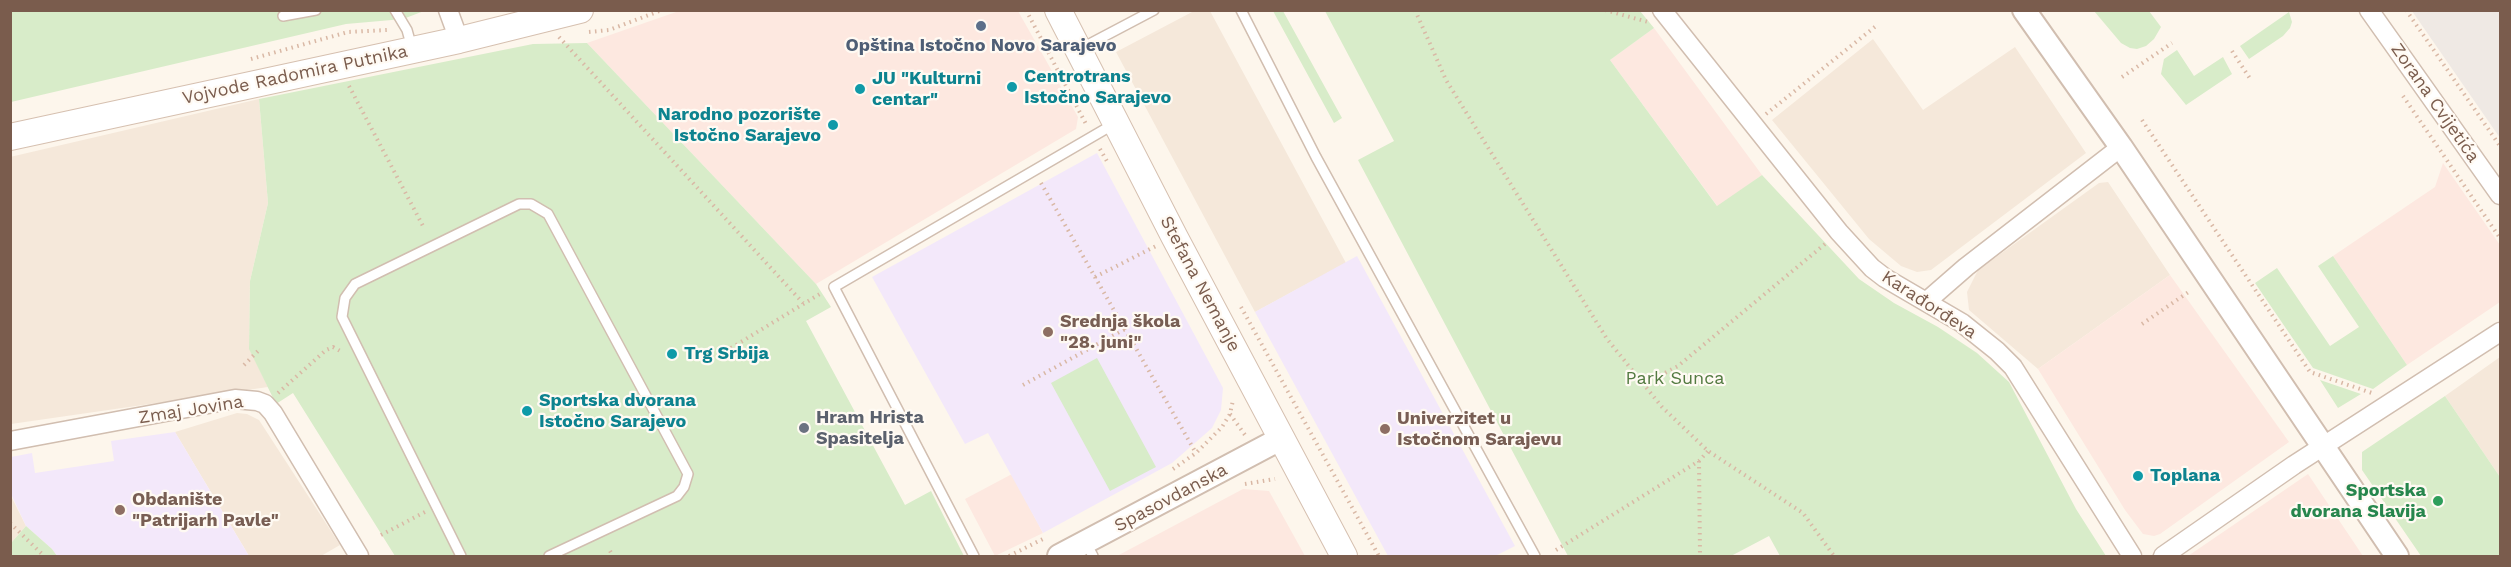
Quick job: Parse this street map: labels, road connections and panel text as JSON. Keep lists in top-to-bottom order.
{
  "streets": {
    "main road": ["Vojvode Radomira Putnika", "Stefana Nemanje"],
    "street": [
      "Zorana Cvijetića",
      "Karađorđeva",
      "Zmaj Jovina",
      "Spasovdanska"
    ]
  },
  "crossings": [
    ["Stefana Nemanje", "Spasovdanska"]
  ],
  "parks": ["Park Sunca"],
  "places": [
    "Opština Istočno Novo Sarajevo",
    "Centrotrans Istočno Sarajevo",
    "JU \"Kulturni centar\"",
    "Narodno pozorište Istočno Sarajevo",
    "Srednja škola \"28. juni\"",
    "Trg Srbija",
    "Sportska dvorana Istočno Sarajevo",
    "Hram Hrista Spasitelja",
    "Univerzitet u Istočnom Sarajevu",
    "Toplana",
    "Sportska dvorana Slavija",
    "Obdanište \"Patrijarh Pavle\""
  ]
}
